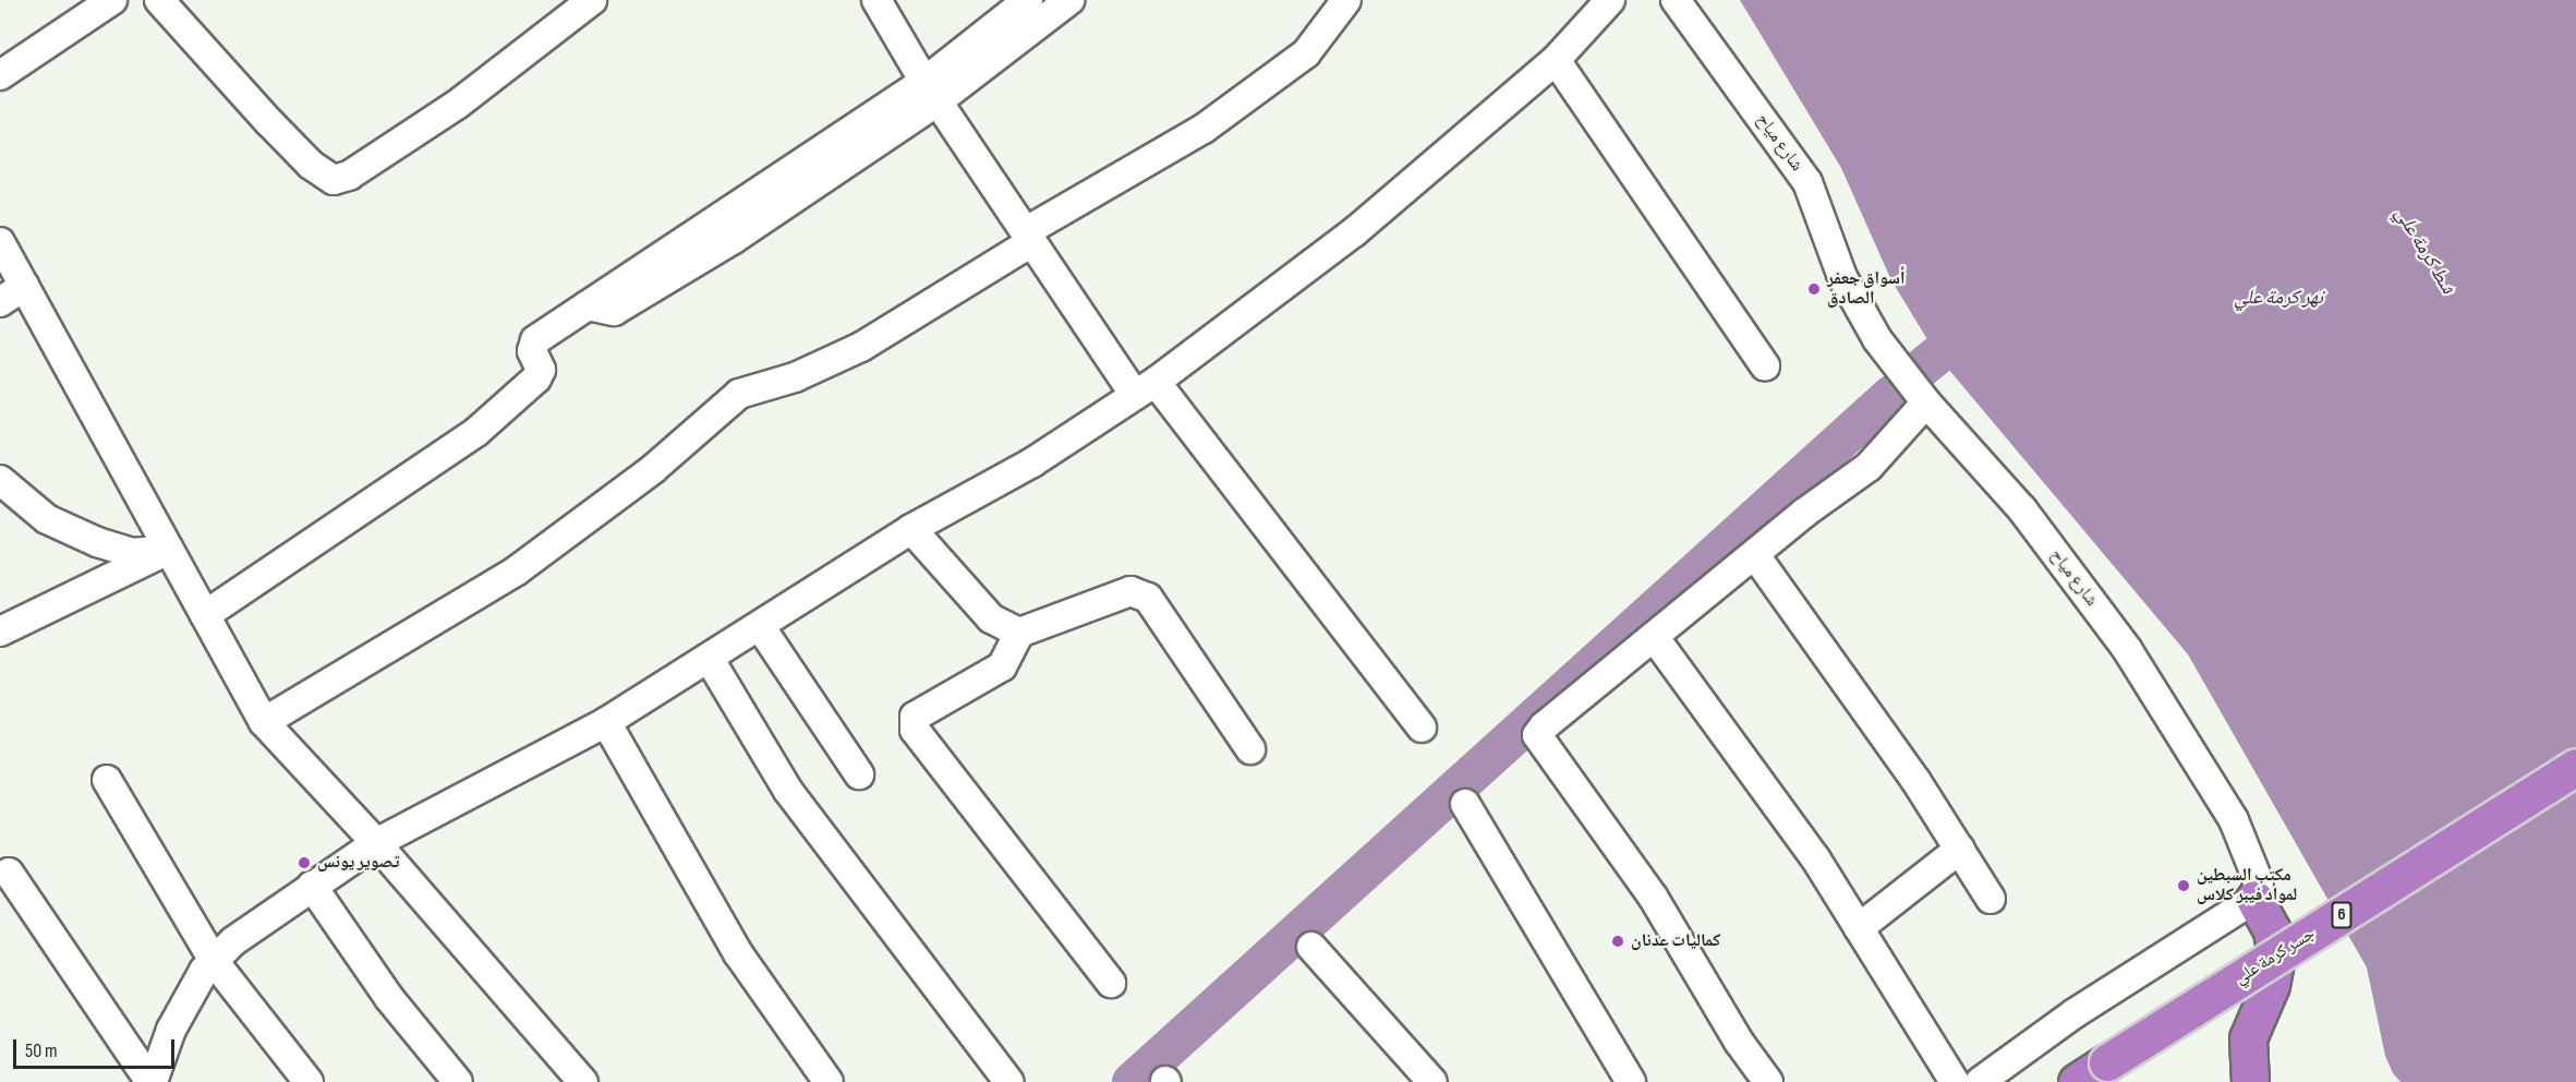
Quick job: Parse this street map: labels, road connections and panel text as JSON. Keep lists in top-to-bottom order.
{
  "streets": {
    "highway": ["6", "جسر كرمة علي"],
    "street": ["شارع مياح"]
  },
  "water": ["شط كرمة علي", "نهر كرمة علي"],
  "places": [
    "أسواق جعفر الصادق",
    "تصوير يونس",
    "مكتب السبطين لمواد فيبر كلاس",
    "كماليات عدنان"
  ],
  "scale_bar": "50 m"
}
